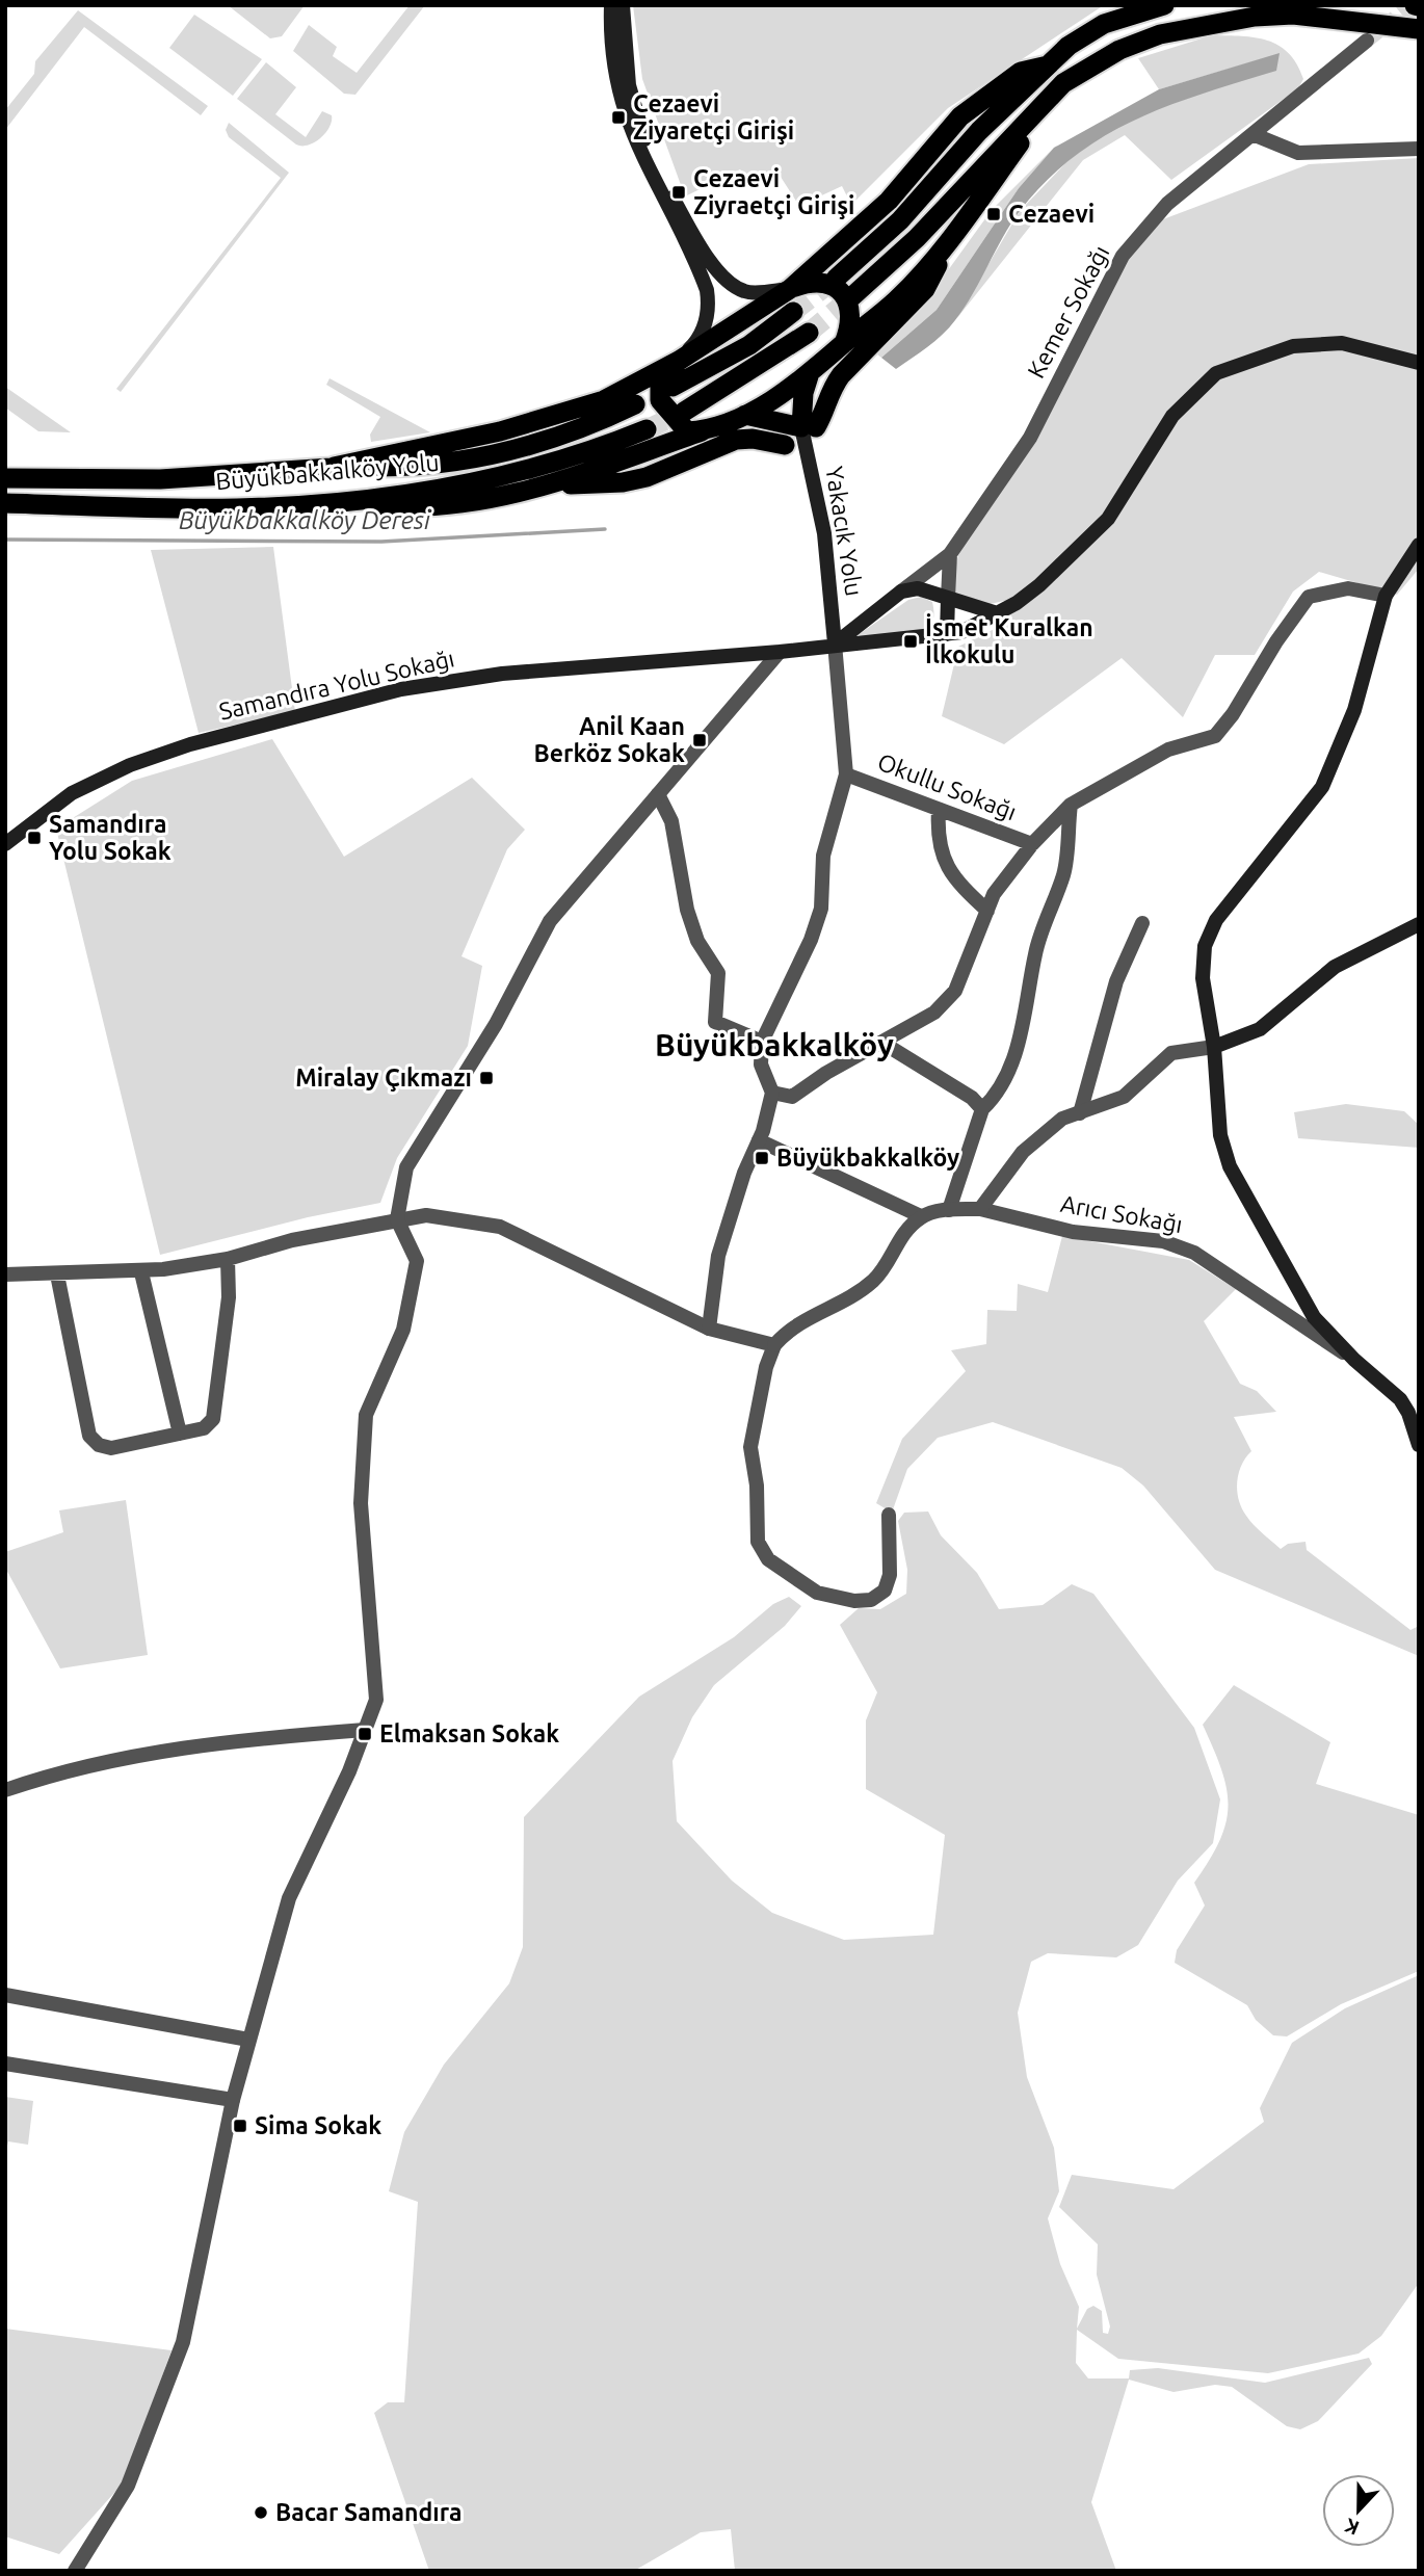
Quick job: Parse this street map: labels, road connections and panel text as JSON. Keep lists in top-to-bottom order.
{
  "streets": {
    "highway": ["Büyükbakkalköy Yolu"],
    "main road": ["Kemer Sokağı", "Yakacık Yolu", "Samandıra Yolu Sokağı"],
    "street": ["Okullu Sokağı", "Arıcı Sokağı"]
  },
  "crossings": [
    ["Kemer Sokağı", "Yakacık Yolu"],
    ["Kemer Sokağı", "Samandıra Yolu Sokağı"],
    ["Yakacık Yolu", "Samandıra Yolu Sokağı"]
  ],
  "districts": ["Büyükbakkalköy"],
  "water": ["Büyükbakkalköy Deresi"],
  "places": {
    "transit": [
      "Cezaevi Ziyaretçi Girişi",
      "Cezaevi Ziyraetçi Girişi",
      "Cezaevi",
      "İsmet Kuralkan İlkokulu",
      "Anil Kaan Berköz Sokak",
      "Samandıra Yolu Sokak",
      "Miralay Çıkmazı",
      "Büyükbakkalköy",
      "Elmaksan Sokak",
      "Sima Sokak"
    ],
    "other": ["Bacar Samandıra"]
  },
  "north": "bottom"
}
